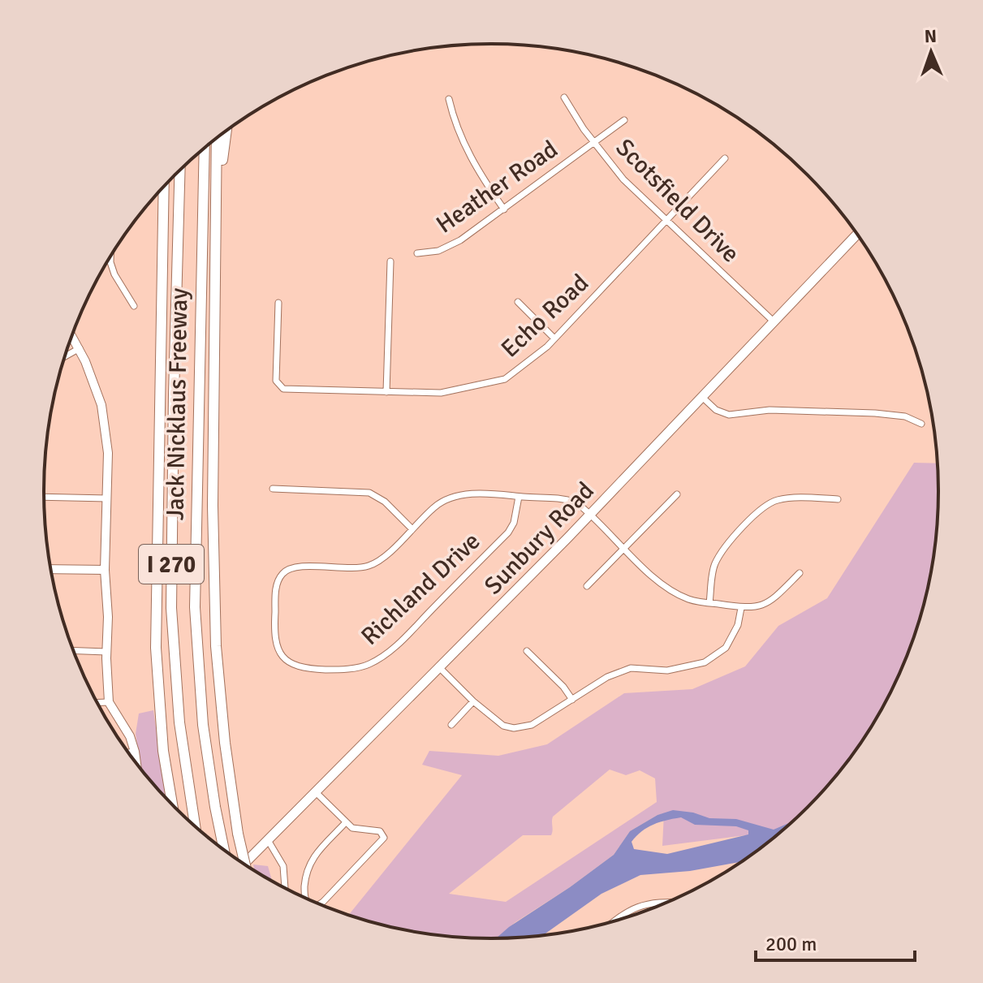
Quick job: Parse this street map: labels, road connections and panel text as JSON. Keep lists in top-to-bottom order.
{
  "streets": {
    "highway": ["Jack Nicklaus Freeway", "I 270"],
    "main road": ["Sunbury Road"],
    "street": [
      "Heather Road",
      "Scotsfield Drive",
      "Echo Road",
      "Richland Drive"
    ]
  },
  "crossings": [
    ["Heather Road", "Scotsfield Drive"],
    ["Scotsfield Drive", "Echo Road"],
    ["Scotsfield Drive", "Sunbury Road"]
  ],
  "scale_bar": "200 m",
  "north": "top"
}
